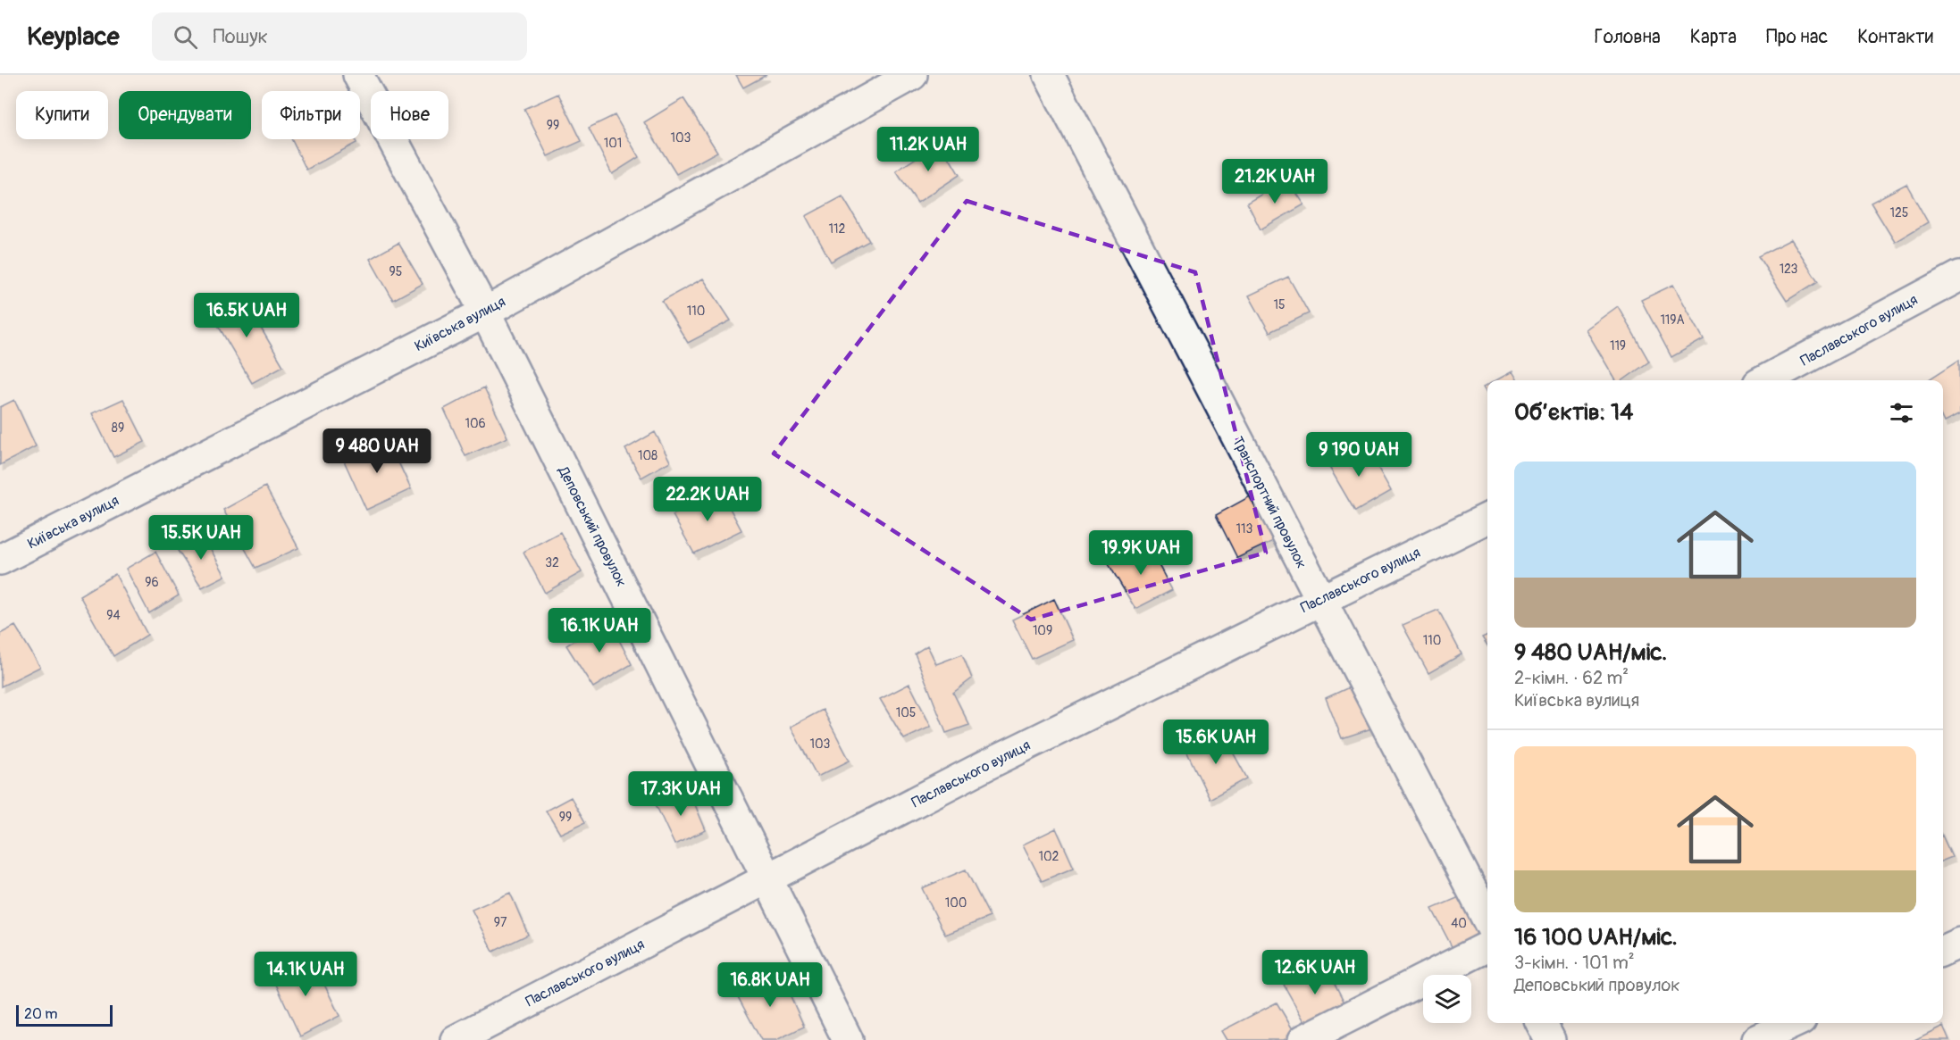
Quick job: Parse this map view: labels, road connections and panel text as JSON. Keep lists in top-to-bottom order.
{
  "streets": {
    "street": [
      "Київська вулиця",
      "Паславського вулиця",
      "Транспортний провулок",
      "Деповський провулок"
    ]
  },
  "crossings": [
    ["Київська вулиця", "Деповський провулок"],
    ["Паславського вулиця", "Транспортний провулок"],
    ["Паславського вулиця", "Деповський провулок"]
  ],
  "house_numbers": [
    "99",
    "103",
    "101",
    "125",
    "112",
    "123",
    "95",
    "15",
    "110",
    "119А",
    "119",
    "106",
    "89",
    "108",
    "113",
    "32",
    "96",
    "94",
    "109",
    "110",
    "105",
    "103",
    "99",
    "102",
    "100",
    "97",
    "40"
  ],
  "scale_bar": "20 m",
  "page": {
    "header": "Keyplace",
    "search": "Пошук",
    "nav": [
      "Головна",
      "Карта",
      "Про нас",
      "Контакти"
    ],
    "chip": [
      "Купити",
      "Орендувати",
      "Фільтри",
      "Нове"
    ],
    "price": [
      "11.2K UAH",
      "21.2K UAH",
      "16.5K UAH",
      "9 480 UAH",
      "9 190 UAH",
      "22.2K UAH",
      "15.5K UAH",
      "19.9K UAH",
      "16.1K UAH",
      "15.6K UAH",
      "17.3K UAH",
      "12.6K UAH",
      "14.1K UAH",
      "16.8K UAH"
    ],
    "heading": "Об’єктів: 14",
    "list": [
      {
        "name": "9 480 UAH/міс.",
        "note": "2-кімн. · 62 m² · Київська вулиця"
      },
      {
        "name": "16 100 UAH/міс.",
        "note": "3-кімн. · 101 m² · Деповський провулок"
      }
    ],
    "scale": "20 m"
  }
}
